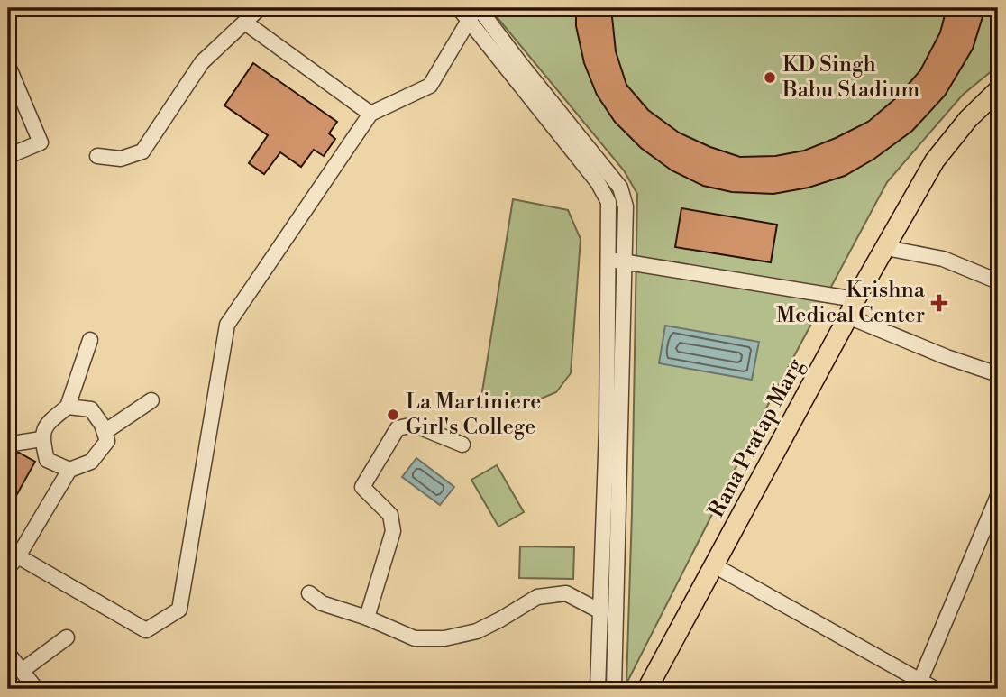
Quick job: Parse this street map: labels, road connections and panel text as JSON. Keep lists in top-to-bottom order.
{
  "streets": {
    "main road": ["Rana Pratap Marg"]
  },
  "places": {
    "other": ["KD Singh Babu Stadium", "La Martiniere Girl's College"],
    "health": ["Krishna Medical Center"]
  }
}
